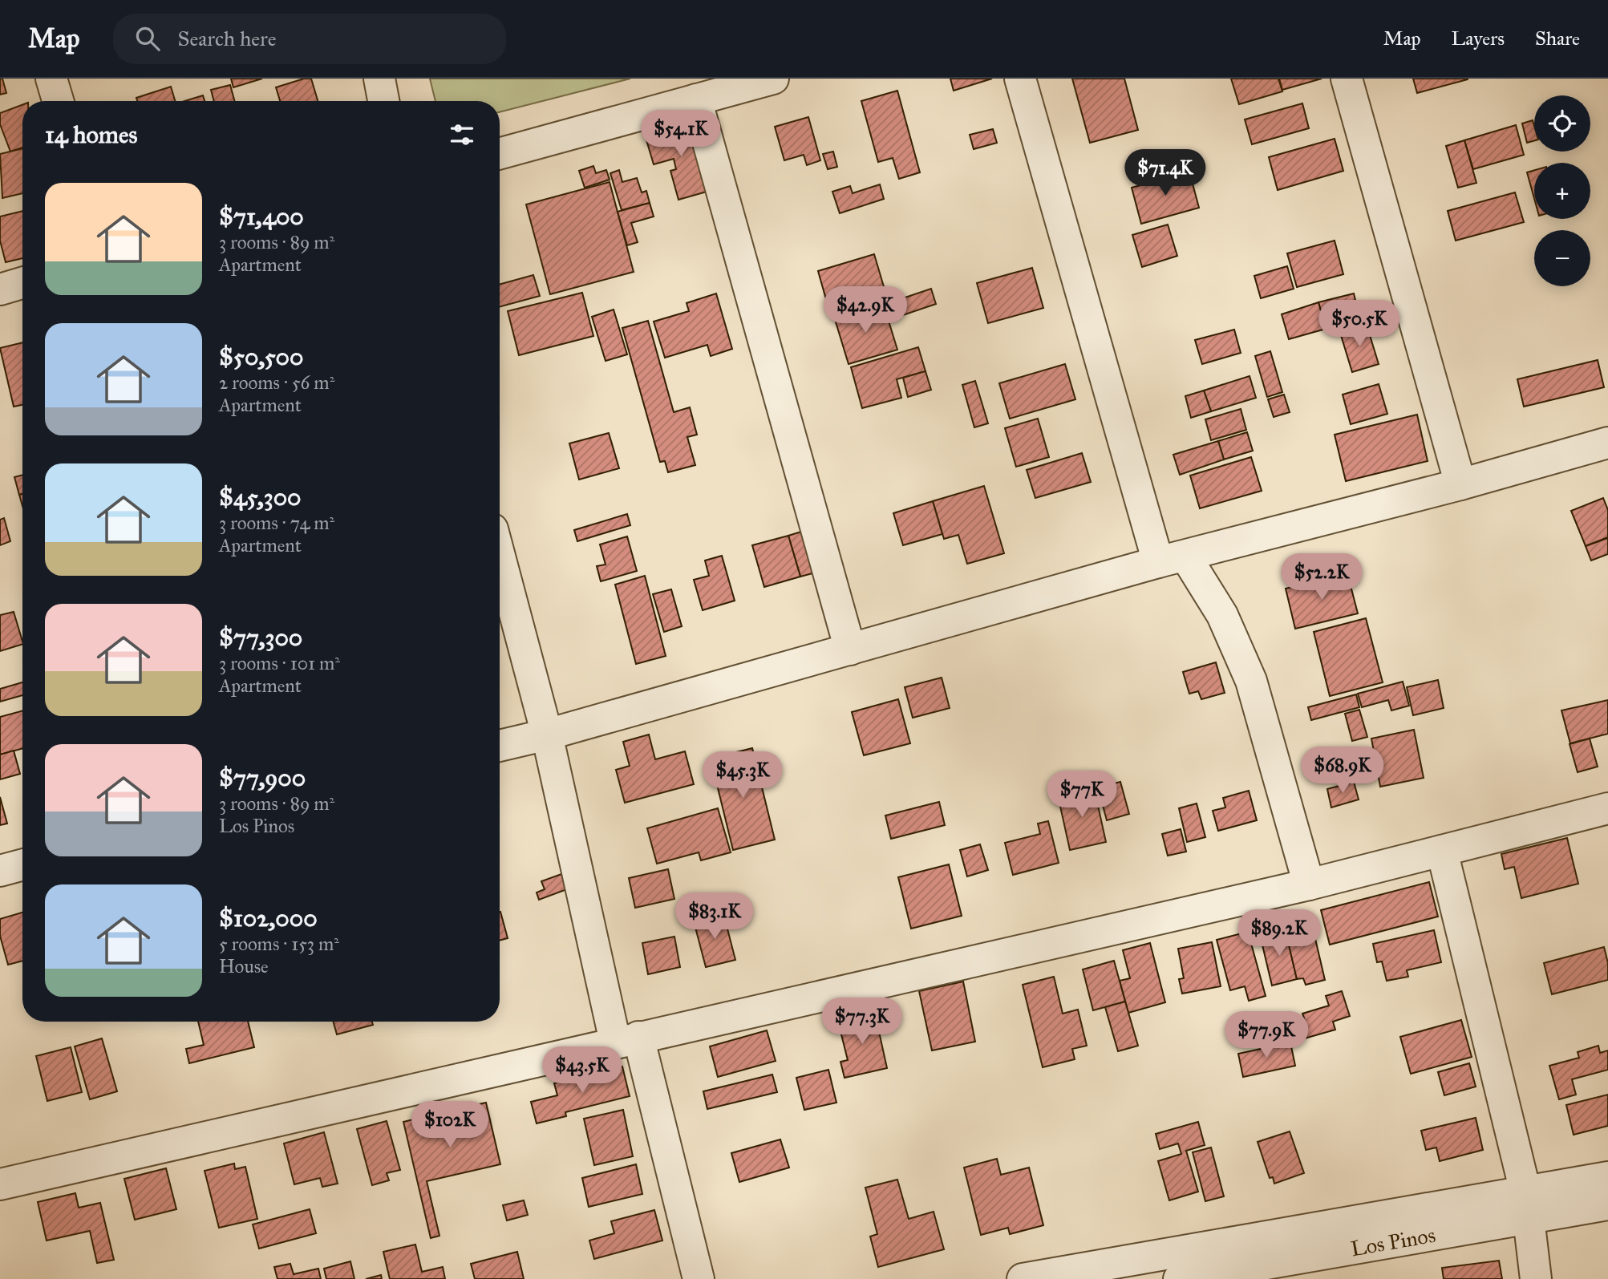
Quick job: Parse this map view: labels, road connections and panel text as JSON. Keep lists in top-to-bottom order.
{
  "streets": {
    "street": ["Los Pinos"]
  },
  "page": {
    "header": "Map",
    "search": "Search here",
    "nav": ["Map", "Layers", "Share"],
    "map_buttons": ["+", "−"],
    "heading": "14 homes",
    "price": [
      "$54.1K",
      "$71.4K",
      "$42.9K",
      "$50.5K",
      "$52.2K",
      "$68.9K",
      "$45.3K",
      "$77K",
      "$83.1K",
      "$89.2K",
      "$77.3K",
      "$77.9K",
      "$43.5K",
      "$102K"
    ],
    "list": [
      {
        "name": "$71,400",
        "note": "3 rooms · 89 m² · Apartment"
      },
      {
        "name": "$50,500",
        "note": "2 rooms · 56 m² · Apartment"
      },
      {
        "name": "$45,300",
        "note": "3 rooms · 74 m² · Apartment"
      },
      {
        "name": "$77,300",
        "note": "3 rooms · 101 m² · Apartment"
      },
      {
        "name": "$77,900",
        "note": "3 rooms · 89 m² · Los Pinos"
      },
      {
        "name": "$102,000",
        "note": "5 rooms · 153 m² · House"
      }
    ]
  }
}
